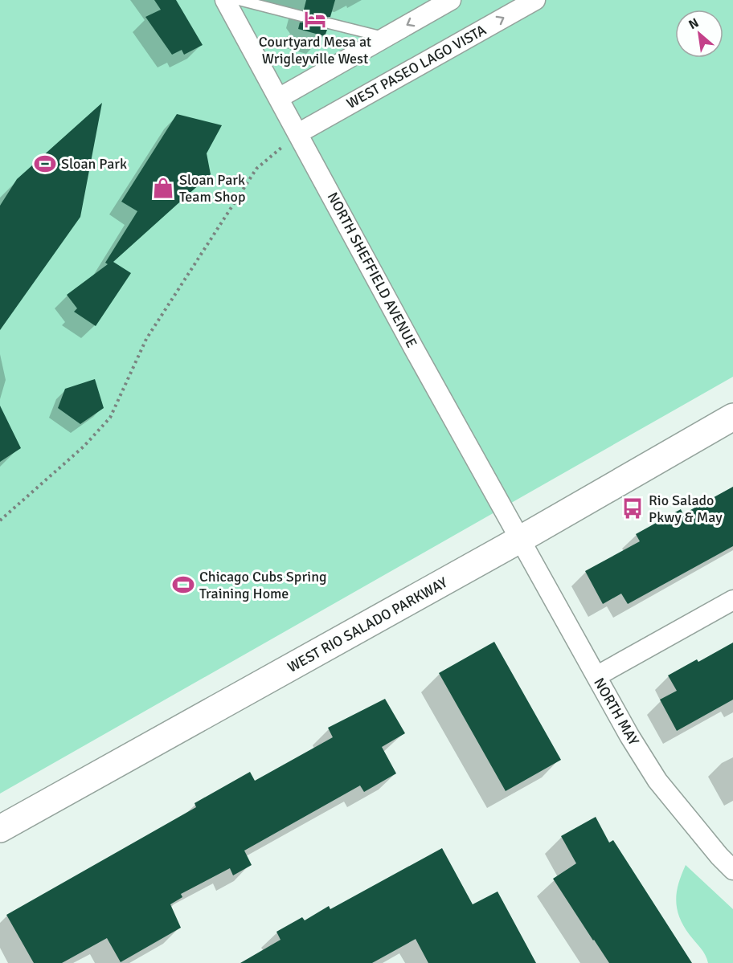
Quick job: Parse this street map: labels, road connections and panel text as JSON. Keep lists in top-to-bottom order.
{
  "streets": {
    "main road": ["WEST RIO SALADO PARKWAY"],
    "street": ["WEST PASEO LAGO VISTA", "NORTH SHEFFIELD AVENUE", "NORTH MAY"]
  },
  "crossings": [
    ["WEST PASEO LAGO VISTA", "NORTH SHEFFIELD AVENUE"],
    ["NORTH SHEFFIELD AVENUE", "WEST RIO SALADO PARKWAY"],
    ["NORTH SHEFFIELD AVENUE", "NORTH MAY"],
    ["WEST RIO SALADO PARKWAY", "NORTH MAY"]
  ],
  "places": {
    "hotel": ["Courtyard Mesa at Wrigleyville West"],
    "sports": ["Sloan Park", "Chicago Cubs Spring Training Home"],
    "shop": ["Sloan Park Team Shop"],
    "bus stop": ["Rio Salado Pkwy & May"]
  },
  "north": "top left"
}
